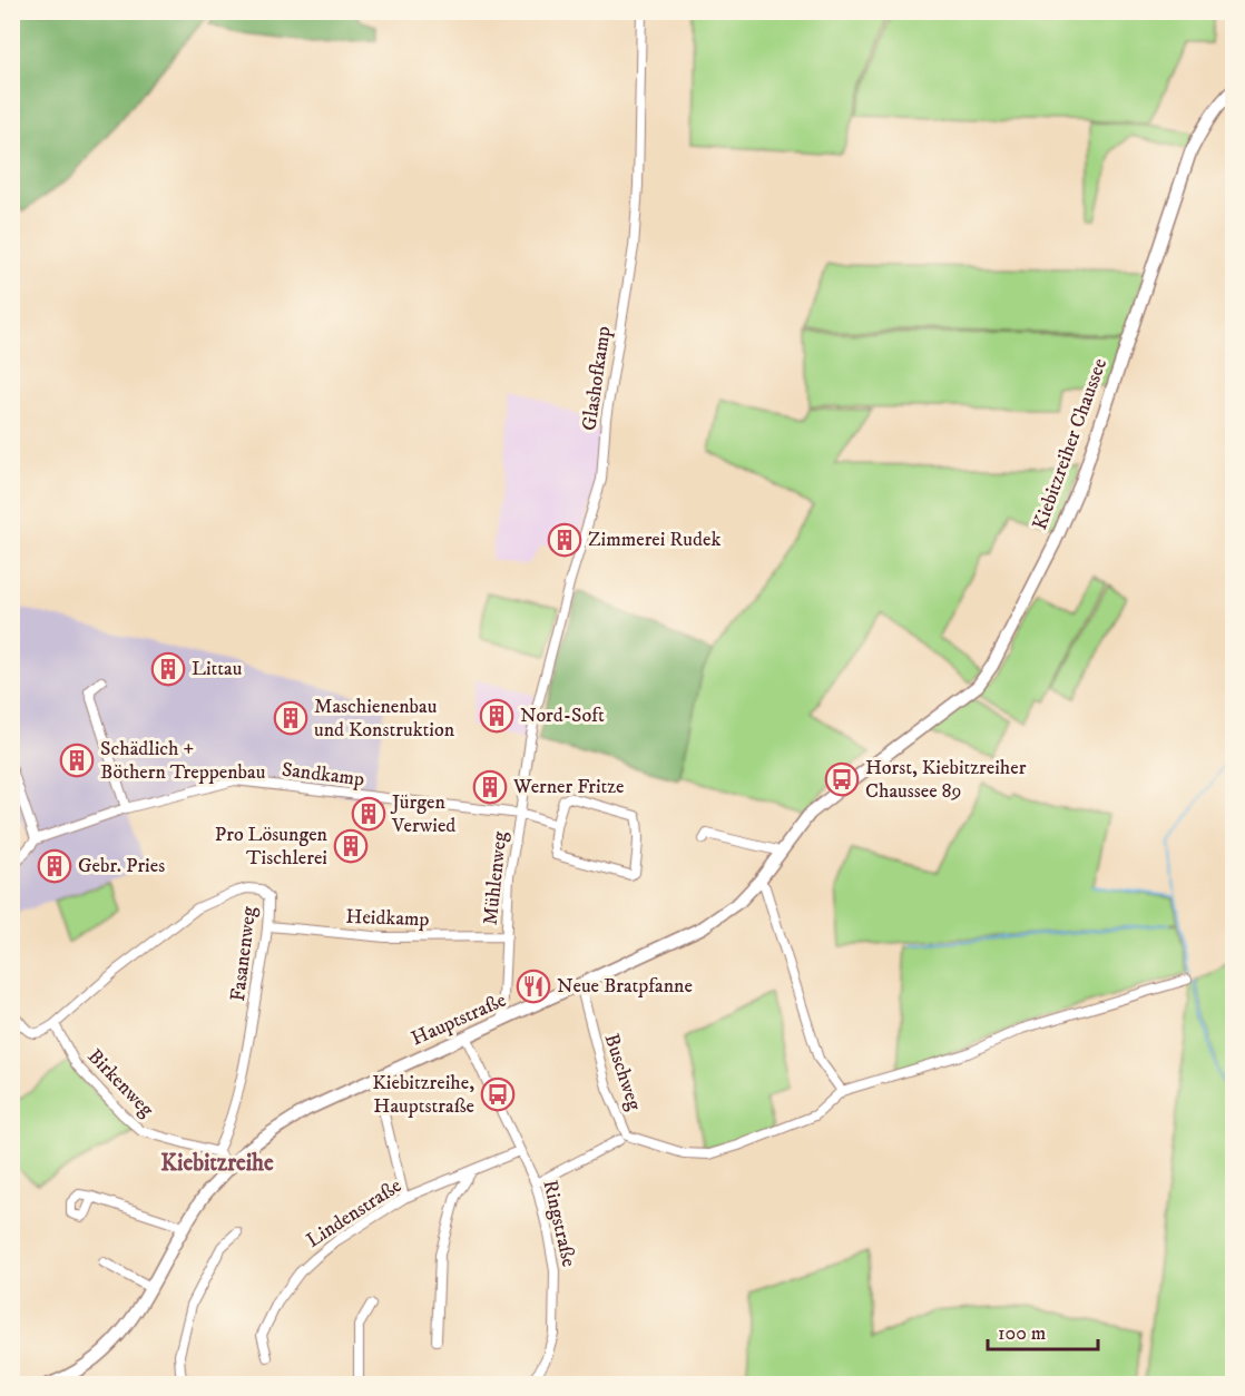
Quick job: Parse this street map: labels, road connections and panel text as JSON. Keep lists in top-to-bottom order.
{
  "streets": {
    "street": [
      "Glashofkamp",
      "Kiebitzreiher Chaussee",
      "Sandkamp",
      "Mühlenweg",
      "Heidkamp",
      "Fasanenweg",
      "Hauptstraße",
      "Buschweg",
      "Birkenweg",
      "Lindenstraße",
      "Ringstraße"
    ]
  },
  "crossings": [
    ["Glashofkamp", "Mühlenweg"],
    ["Kiebitzreiher Chaussee", "Hauptstraße"],
    ["Sandkamp", "Mühlenweg"],
    ["Mühlenweg", "Heidkamp"],
    ["Mühlenweg", "Hauptstraße"],
    ["Heidkamp", "Fasanenweg"],
    ["Fasanenweg", "Birkenweg"],
    ["Hauptstraße", "Buschweg"],
    ["Hauptstraße", "Birkenweg"],
    ["Hauptstraße", "Ringstraße"],
    ["Lindenstraße", "Ringstraße"]
  ],
  "districts": ["Kiebitzreihe"],
  "places": {
    "building": [
      "Zimmerei Rudek",
      "Littau",
      "Nord-Soft",
      "Maschienenbau und Konstruktion",
      "Schädlich + Böthern Treppenbau",
      "Werner Fritze",
      "Jürgen Verwied",
      "Pro Lösungen Tischlerei",
      "Gebr. Pries"
    ],
    "bus stop": ["Horst, Kiebitzreiher Chaussee 89", "Kiebitzreihe, Hauptstraße"],
    "restaurant": ["Neue Bratpfanne"]
  },
  "scale_bar": "100 m"
}
